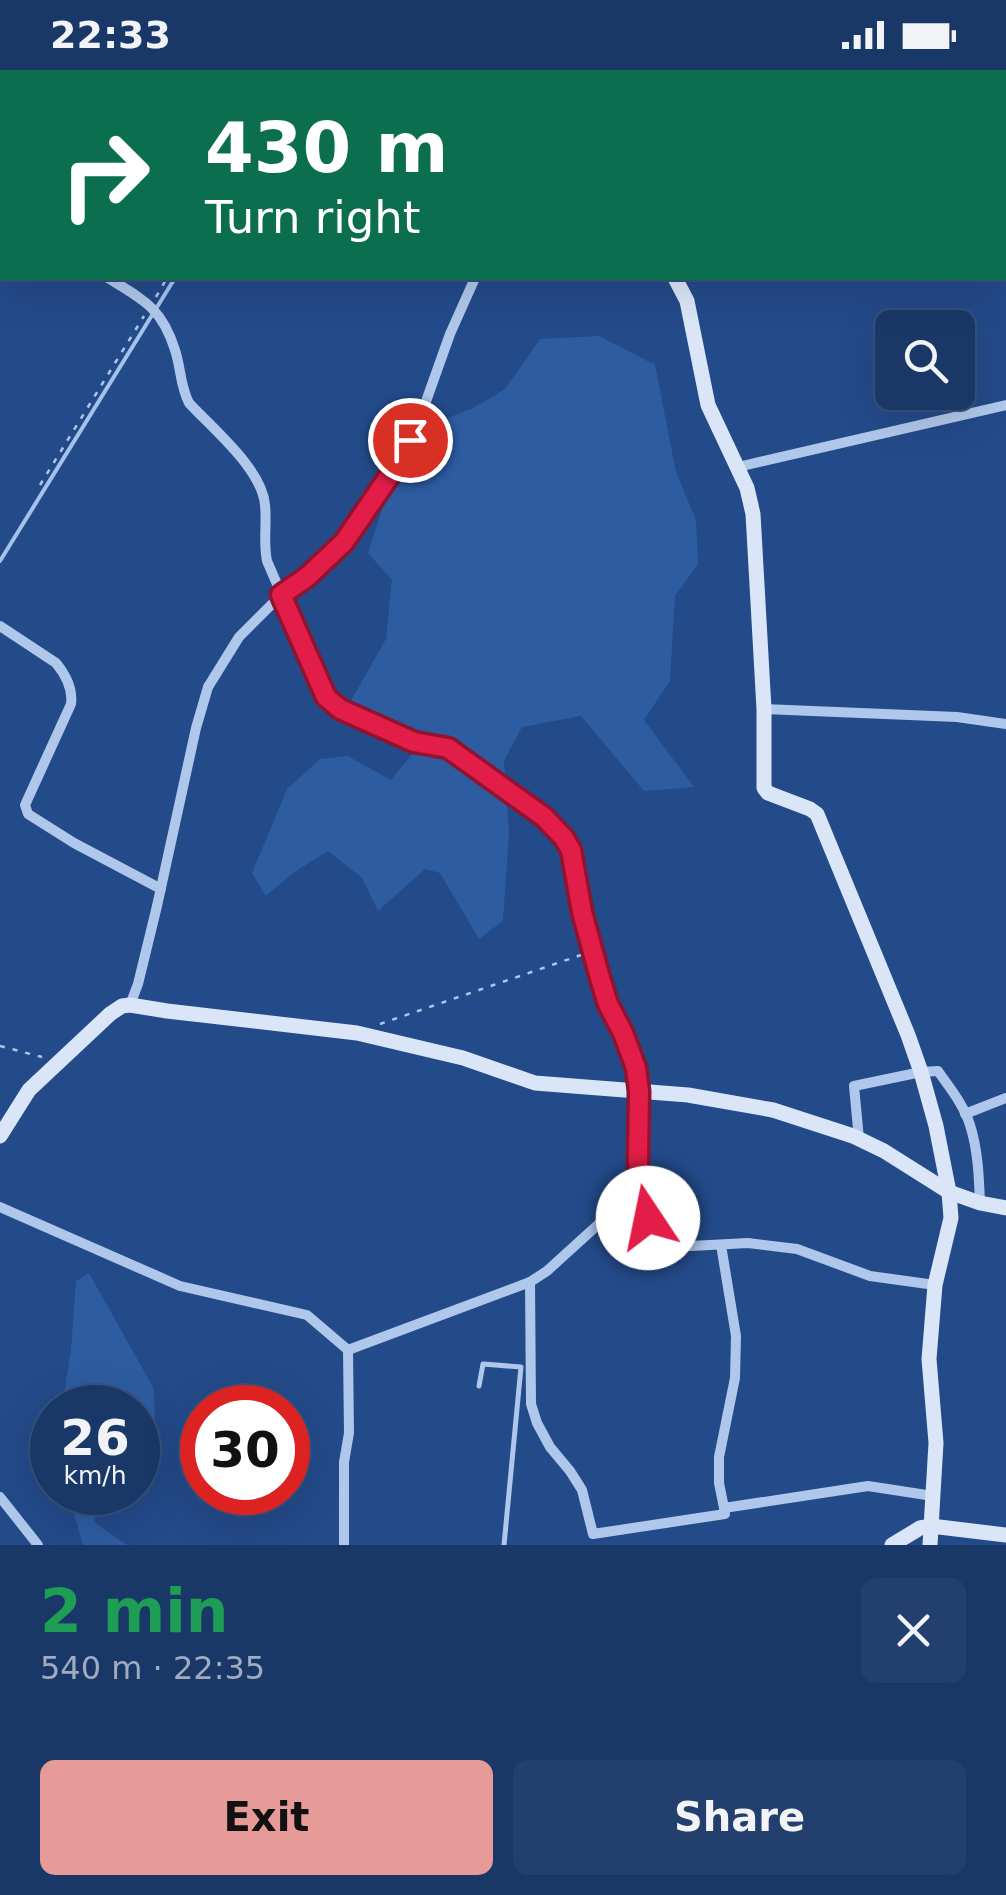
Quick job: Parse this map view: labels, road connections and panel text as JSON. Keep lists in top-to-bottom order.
{
  "page": {
    "status": "22:33",
    "turn": ["430 m", "Turn right"],
    "speed": "26 km/h",
    "limit": "30",
    "heading": ["2 min", "540 m · 22:35"],
    "buttons": ["Exit", "Share"]
  }
}
